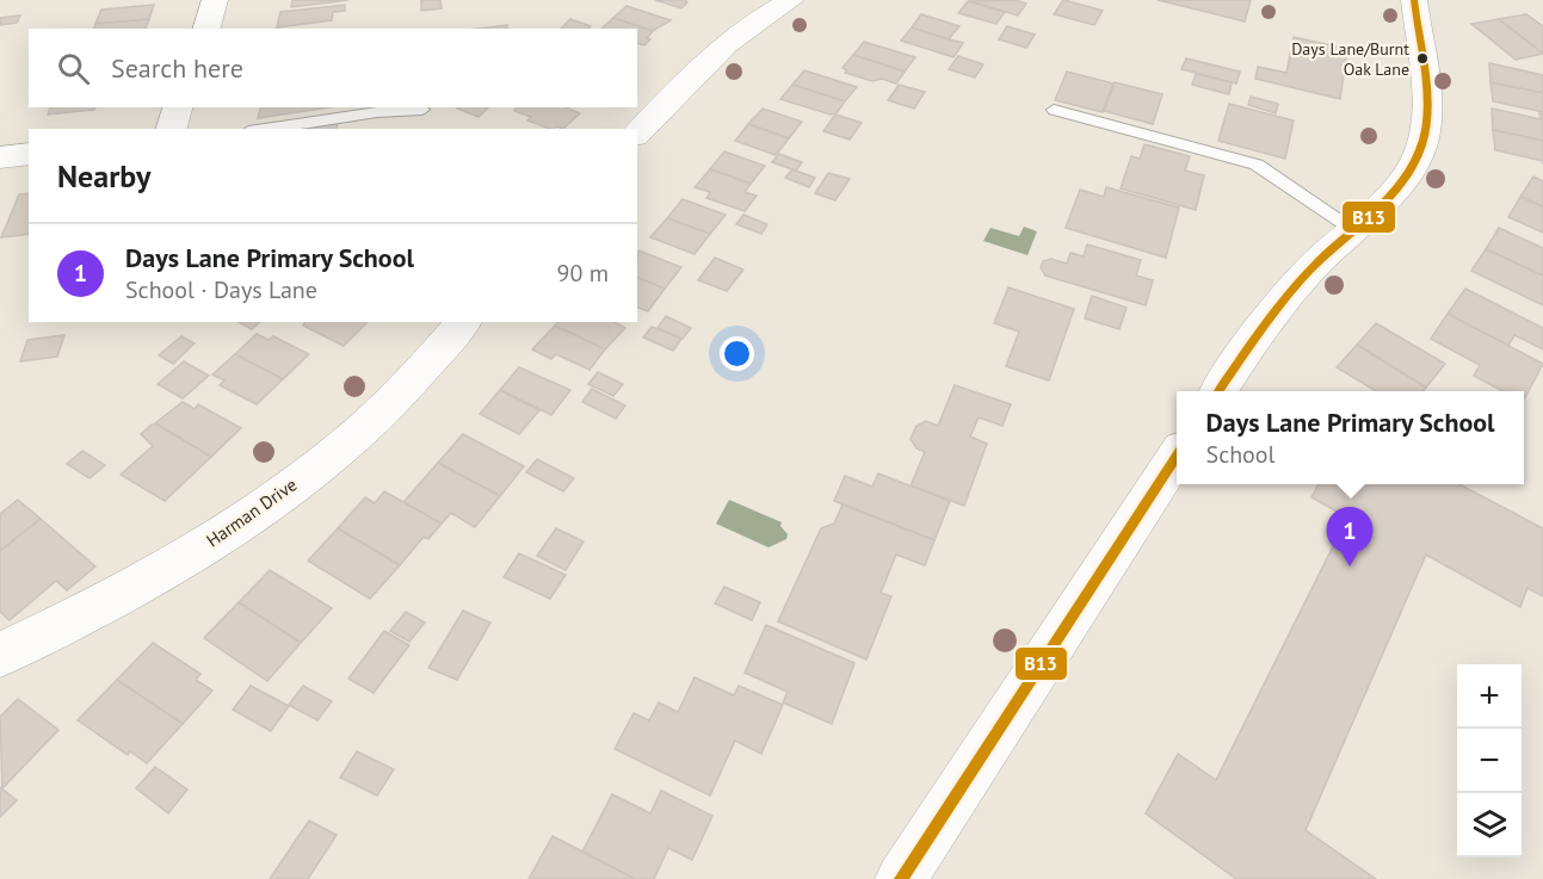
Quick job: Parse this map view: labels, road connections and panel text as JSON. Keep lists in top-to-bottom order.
{
  "streets": {
    "street": ["Harman Drive"]
  },
  "places": ["Days Lane/Burnt Oak Lane"],
  "lines": ["transit line B13"],
  "page": {
    "search": "Search here",
    "heading": "Nearby",
    "list": [
      {
        "mark": "1",
        "name": "Days Lane Primary School",
        "note": "School · Days Lane",
        "value": "90 m"
      }
    ],
    "popup": ["Days Lane Primary School", "School"],
    "pins": "1",
    "map_buttons": ["+", "−"]
  }
}
